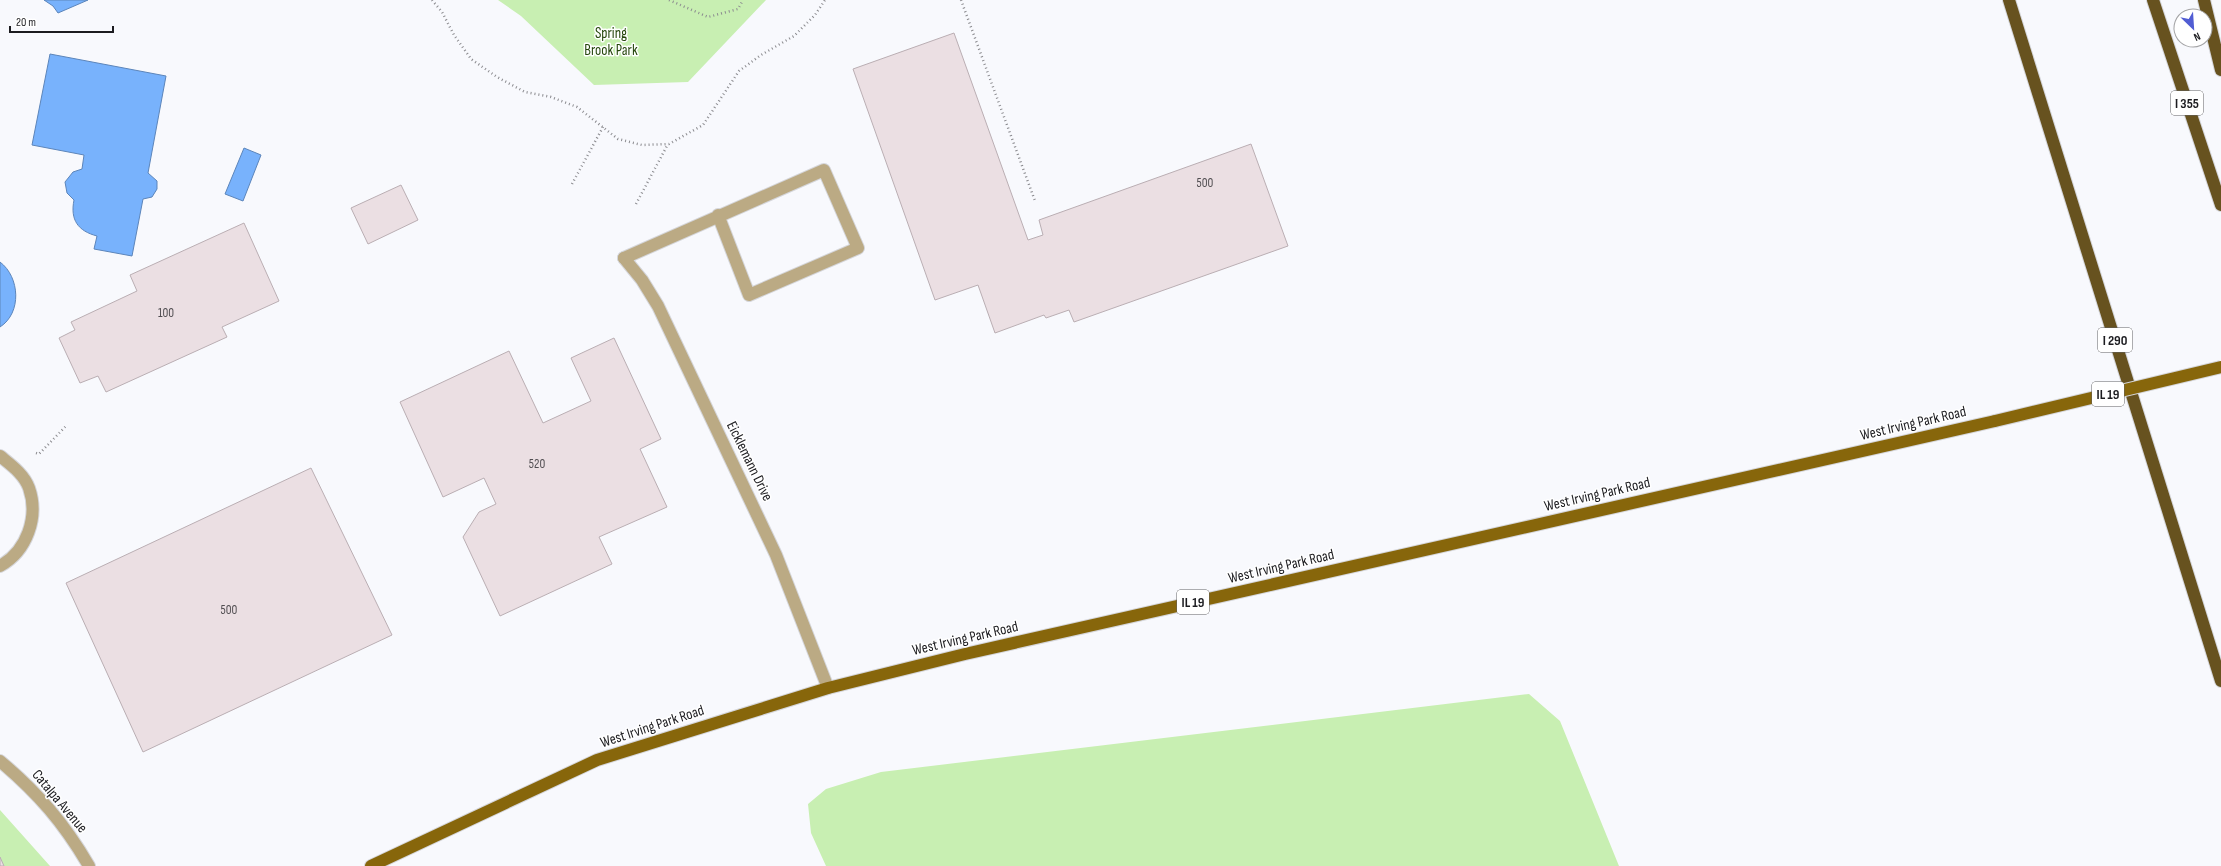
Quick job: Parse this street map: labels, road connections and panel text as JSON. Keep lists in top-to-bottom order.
{
  "streets": {
    "highway": ["I 355", "I 290"],
    "main road": ["IL 19", "West Irving Park Road"],
    "street": ["Eicklemann Drive", "Catalpa Avenue"]
  },
  "crossings": [
    ["West Irving Park Road", "Eicklemann Drive"]
  ],
  "parks": ["Spring Brook Park"],
  "house_numbers": [
    "500",
    "100",
    "520",
    "500"
  ],
  "scale_bar": "20 m",
  "north": "bottom right"
}
